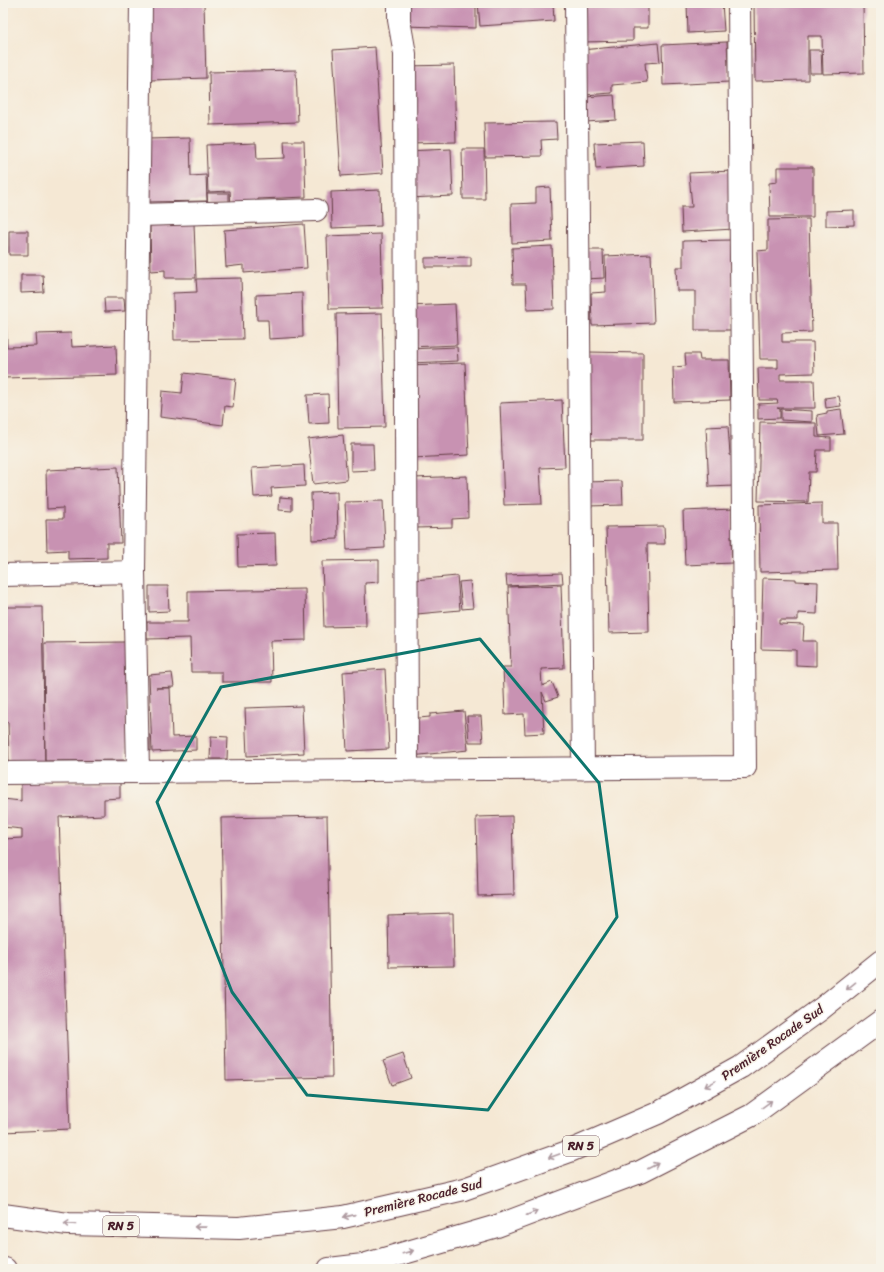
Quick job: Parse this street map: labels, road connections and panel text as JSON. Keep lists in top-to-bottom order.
{
  "streets": {
    "main road": ["Première Rocade Sud", "RN 5"]
  }
}
